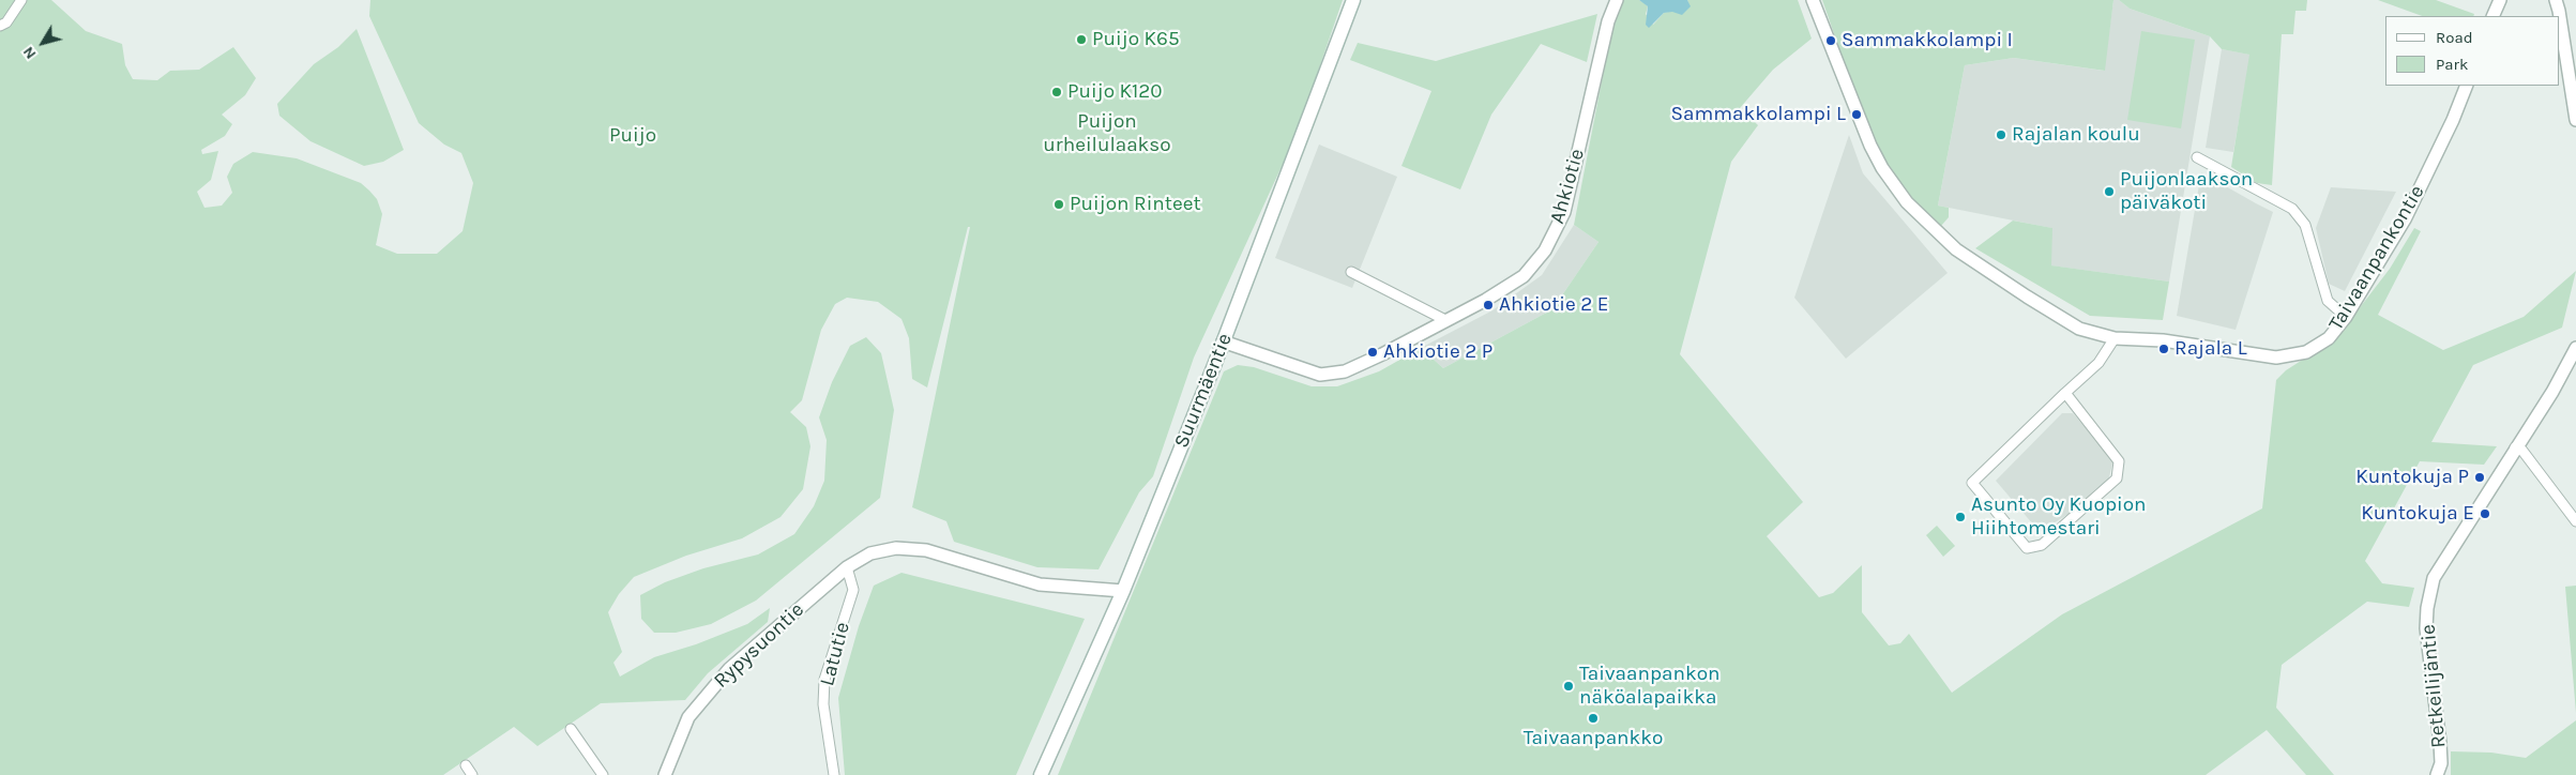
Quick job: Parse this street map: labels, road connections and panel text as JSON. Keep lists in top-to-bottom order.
{
  "streets": {
    "main road": ["Suurmäentie"],
    "street": [
      "Ahkiotie",
      "Taivaanpankontie",
      "Rypysuontie",
      "Latutie",
      "Retkeilijäntie"
    ]
  },
  "crossings": [
    ["Ahkiotie", "Suurmäentie"],
    ["Suurmäentie", "Rypysuontie"],
    ["Rypysuontie", "Latutie"]
  ],
  "parks": ["Puijon urheilulaakso", "Puijo"],
  "places": [
    "Puijo K65",
    "Sammakkolampi I",
    "Puijo K120",
    "Sammakkolampi L",
    "Rajalan koulu",
    "Puijonlaakson päiväkoti",
    "Puijon Rinteet",
    "Ahkiotie 2 E",
    "Rajala L",
    "Ahkiotie 2 P",
    "Kuntokuja P",
    "Kuntokuja E",
    "Asunto Oy Kuopion Hiihtomestari",
    "Taivaanpankon näköalapaikka",
    "Taivaanpankko"
  ],
  "legend": ["Road", "Park"],
  "north": "bottom left"
}
